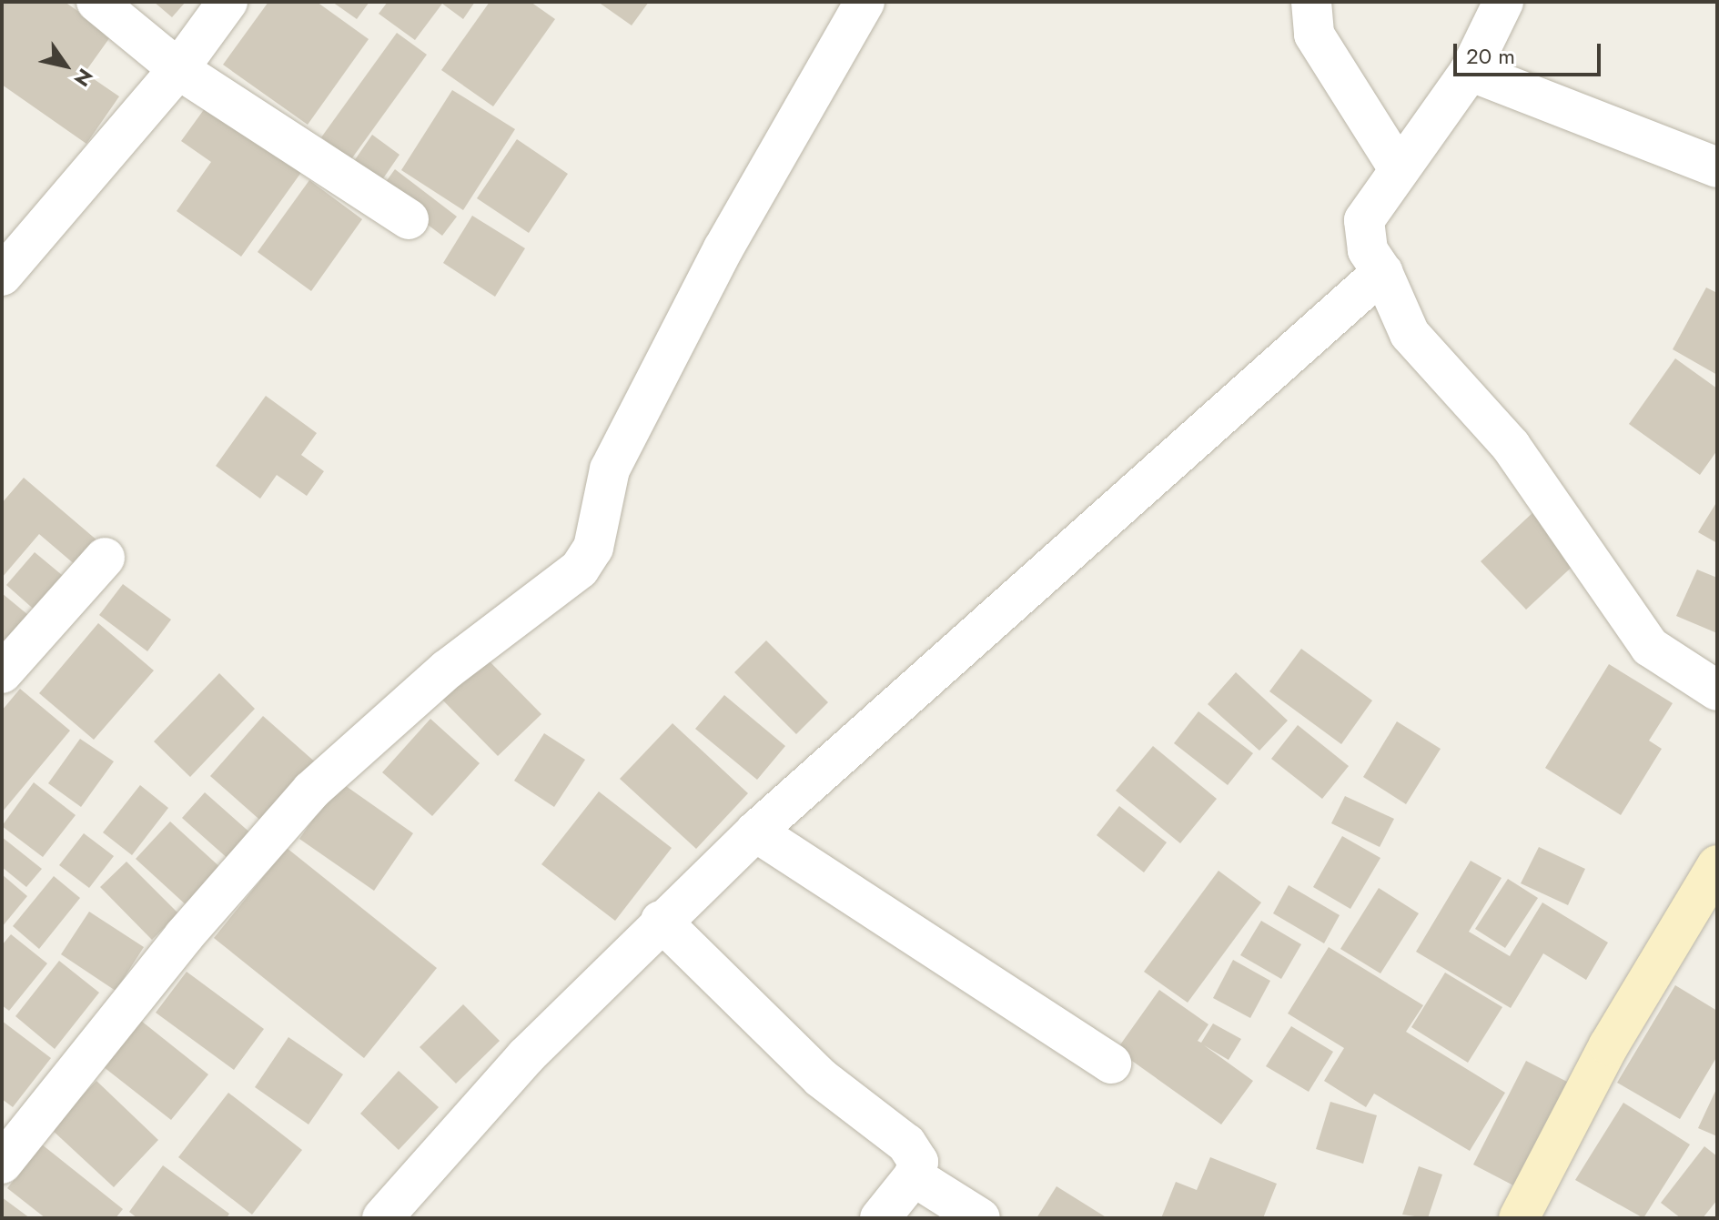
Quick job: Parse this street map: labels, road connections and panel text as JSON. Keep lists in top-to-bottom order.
{
  "scale_bar": "20 m",
  "north": "bottom right"
}
